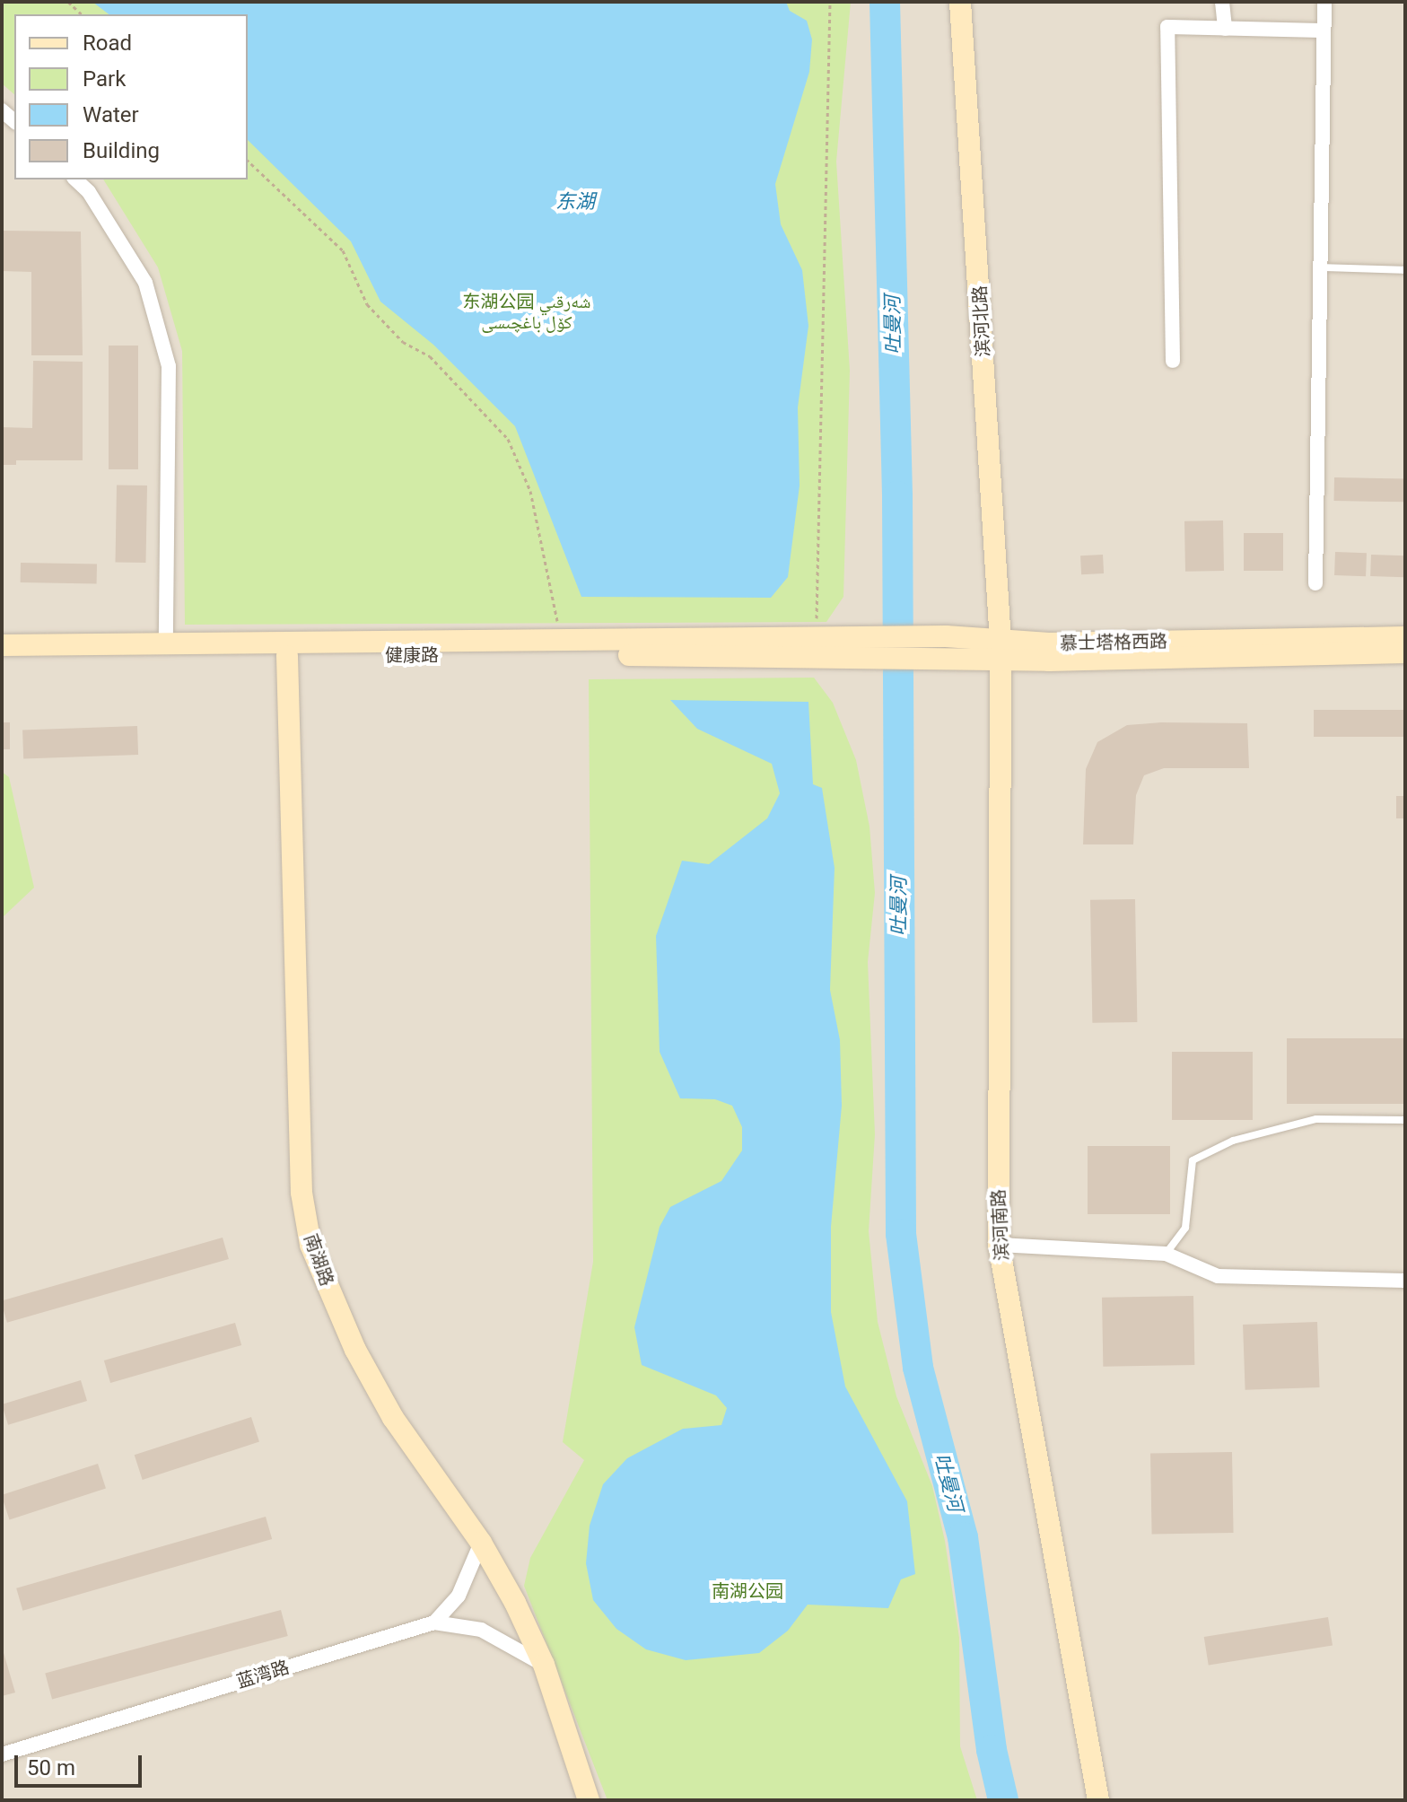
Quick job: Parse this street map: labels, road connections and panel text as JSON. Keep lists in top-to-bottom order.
{
  "streets": {
    "main road": [
      "滨河北路",
      "慕士塔格西路",
      "健康路",
      "滨河南路",
      "南湖路"
    ],
    "street": ["蓝湾路"]
  },
  "crossings": [
    ["滨河北路", "慕士塔格西路"],
    ["滨河北路", "滨河南路"],
    ["慕士塔格西路", "健康路"],
    ["慕士塔格西路", "滨河南路"],
    ["健康路", "南湖路"]
  ],
  "water": ["东湖", "吐曼河"],
  "parks": ["东湖公园 شەرقىي كۆل باغچىسى", "南湖公园"],
  "legend": [
    "Road",
    "Park",
    "Water",
    "Building"
  ],
  "scale_bar": "50 m"
}
